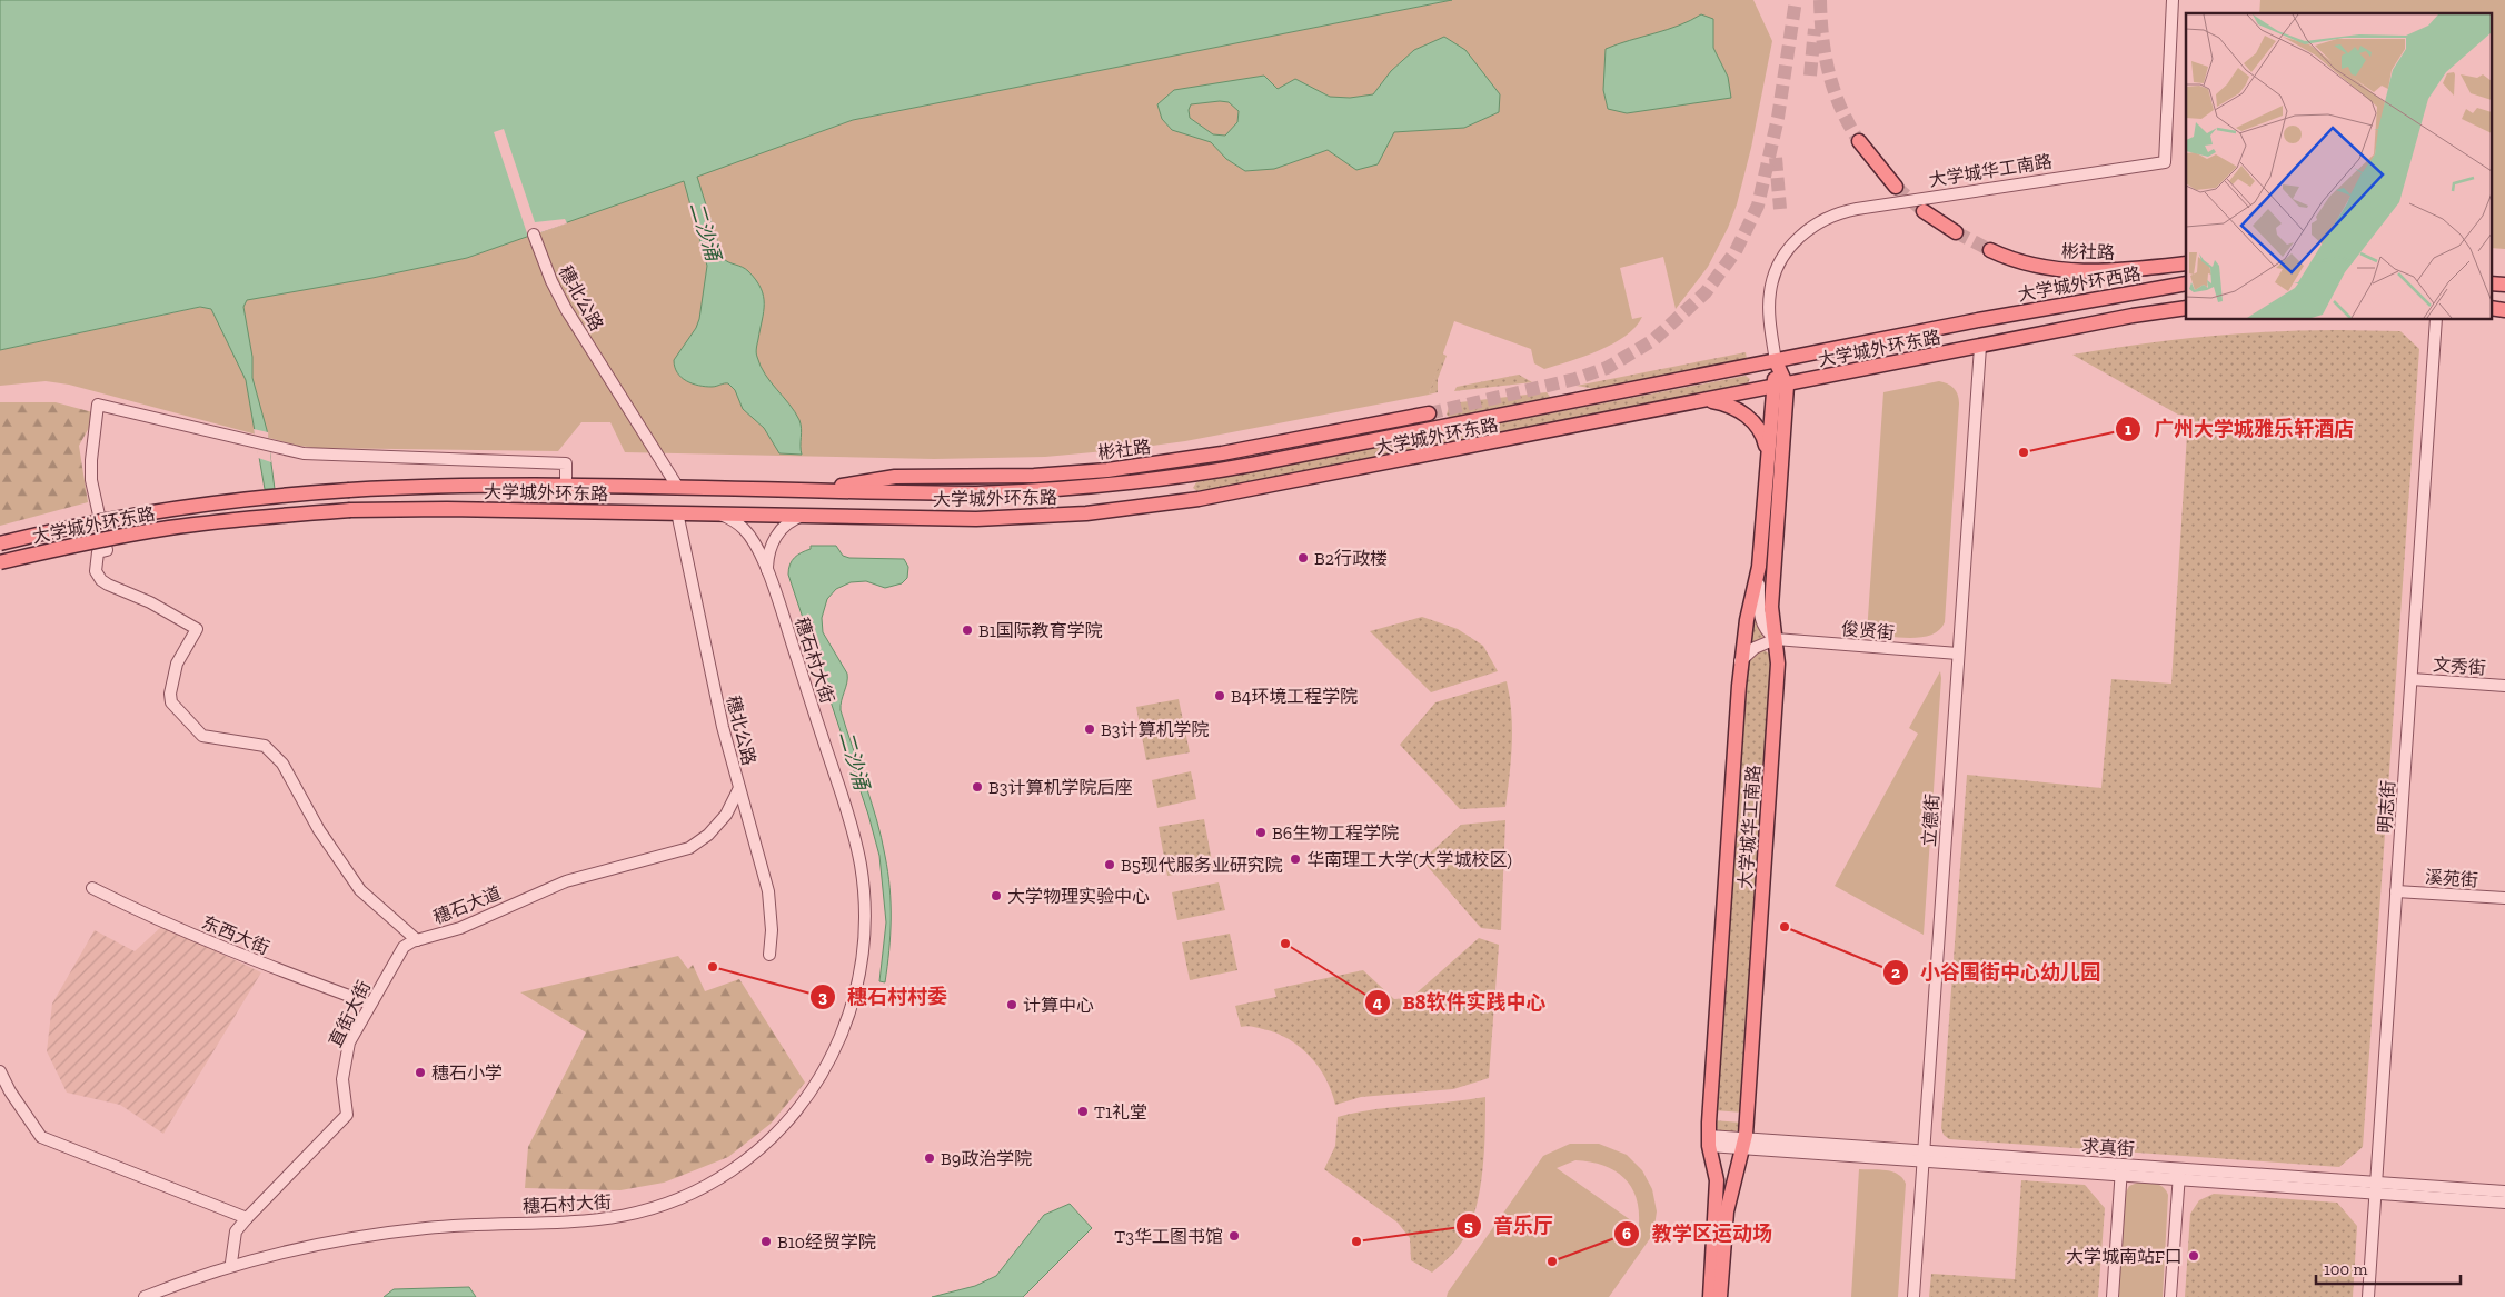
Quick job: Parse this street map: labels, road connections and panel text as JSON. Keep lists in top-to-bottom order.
{
  "streets": {
    "main road": [
      "大学城华工南路",
      "彬社路",
      "大学城外环西路",
      "大学城外环东路"
    ],
    "street": [
      "穗北公路",
      "俊贤街",
      "穗石村大街",
      "文秀街",
      "明志街",
      "立德街",
      "溪苑街",
      "穗石大道",
      "东西大街",
      "直街大街",
      "求真街"
    ]
  },
  "crossings": [
    ["大学城华工南路", "大学城外环东路"],
    ["大学城华工南路", "俊贤街"],
    ["大学城华工南路", "求真街"],
    ["彬社路", "大学城外环东路"],
    ["大学城外环西路", "大学城外环东路"],
    ["穗北公路", "大学城外环东路"],
    ["穗北公路", "穗石大道"],
    ["大学城外环东路", "穗石村大街"],
    ["大学城外环东路", "立德街"],
    ["大学城外环东路", "穗石大道"],
    ["俊贤街", "立德街"],
    ["文秀街", "明志街"],
    ["明志街", "溪苑街"],
    ["明志街", "求真街"],
    ["立德街", "求真街"],
    ["穗石大道", "直街大街"],
    ["东西大街", "直街大街"]
  ],
  "water": ["二沙涌"],
  "places": [
    "广州大学城雅乐轩酒店",
    "B2行政楼",
    "B1国际教育学院",
    "B4环境工程学院",
    "B3计算机学院",
    "B3计算机学院后座",
    "B6生物工程学院",
    "华南理工大学(大学城校区)",
    "B5现代服务业研究院",
    "大学物理实验中心",
    "小谷围街中心幼儿园",
    "B8软件实践中心",
    "穗石村村委",
    "计算中心",
    "穗石小学",
    "T1礼堂",
    "B9政治学院",
    "T3华工图书馆",
    "B10经贸学院",
    "音乐厅",
    "大学城南站F口",
    "教学区运动场"
  ],
  "scale_bar": "100 m"
}
